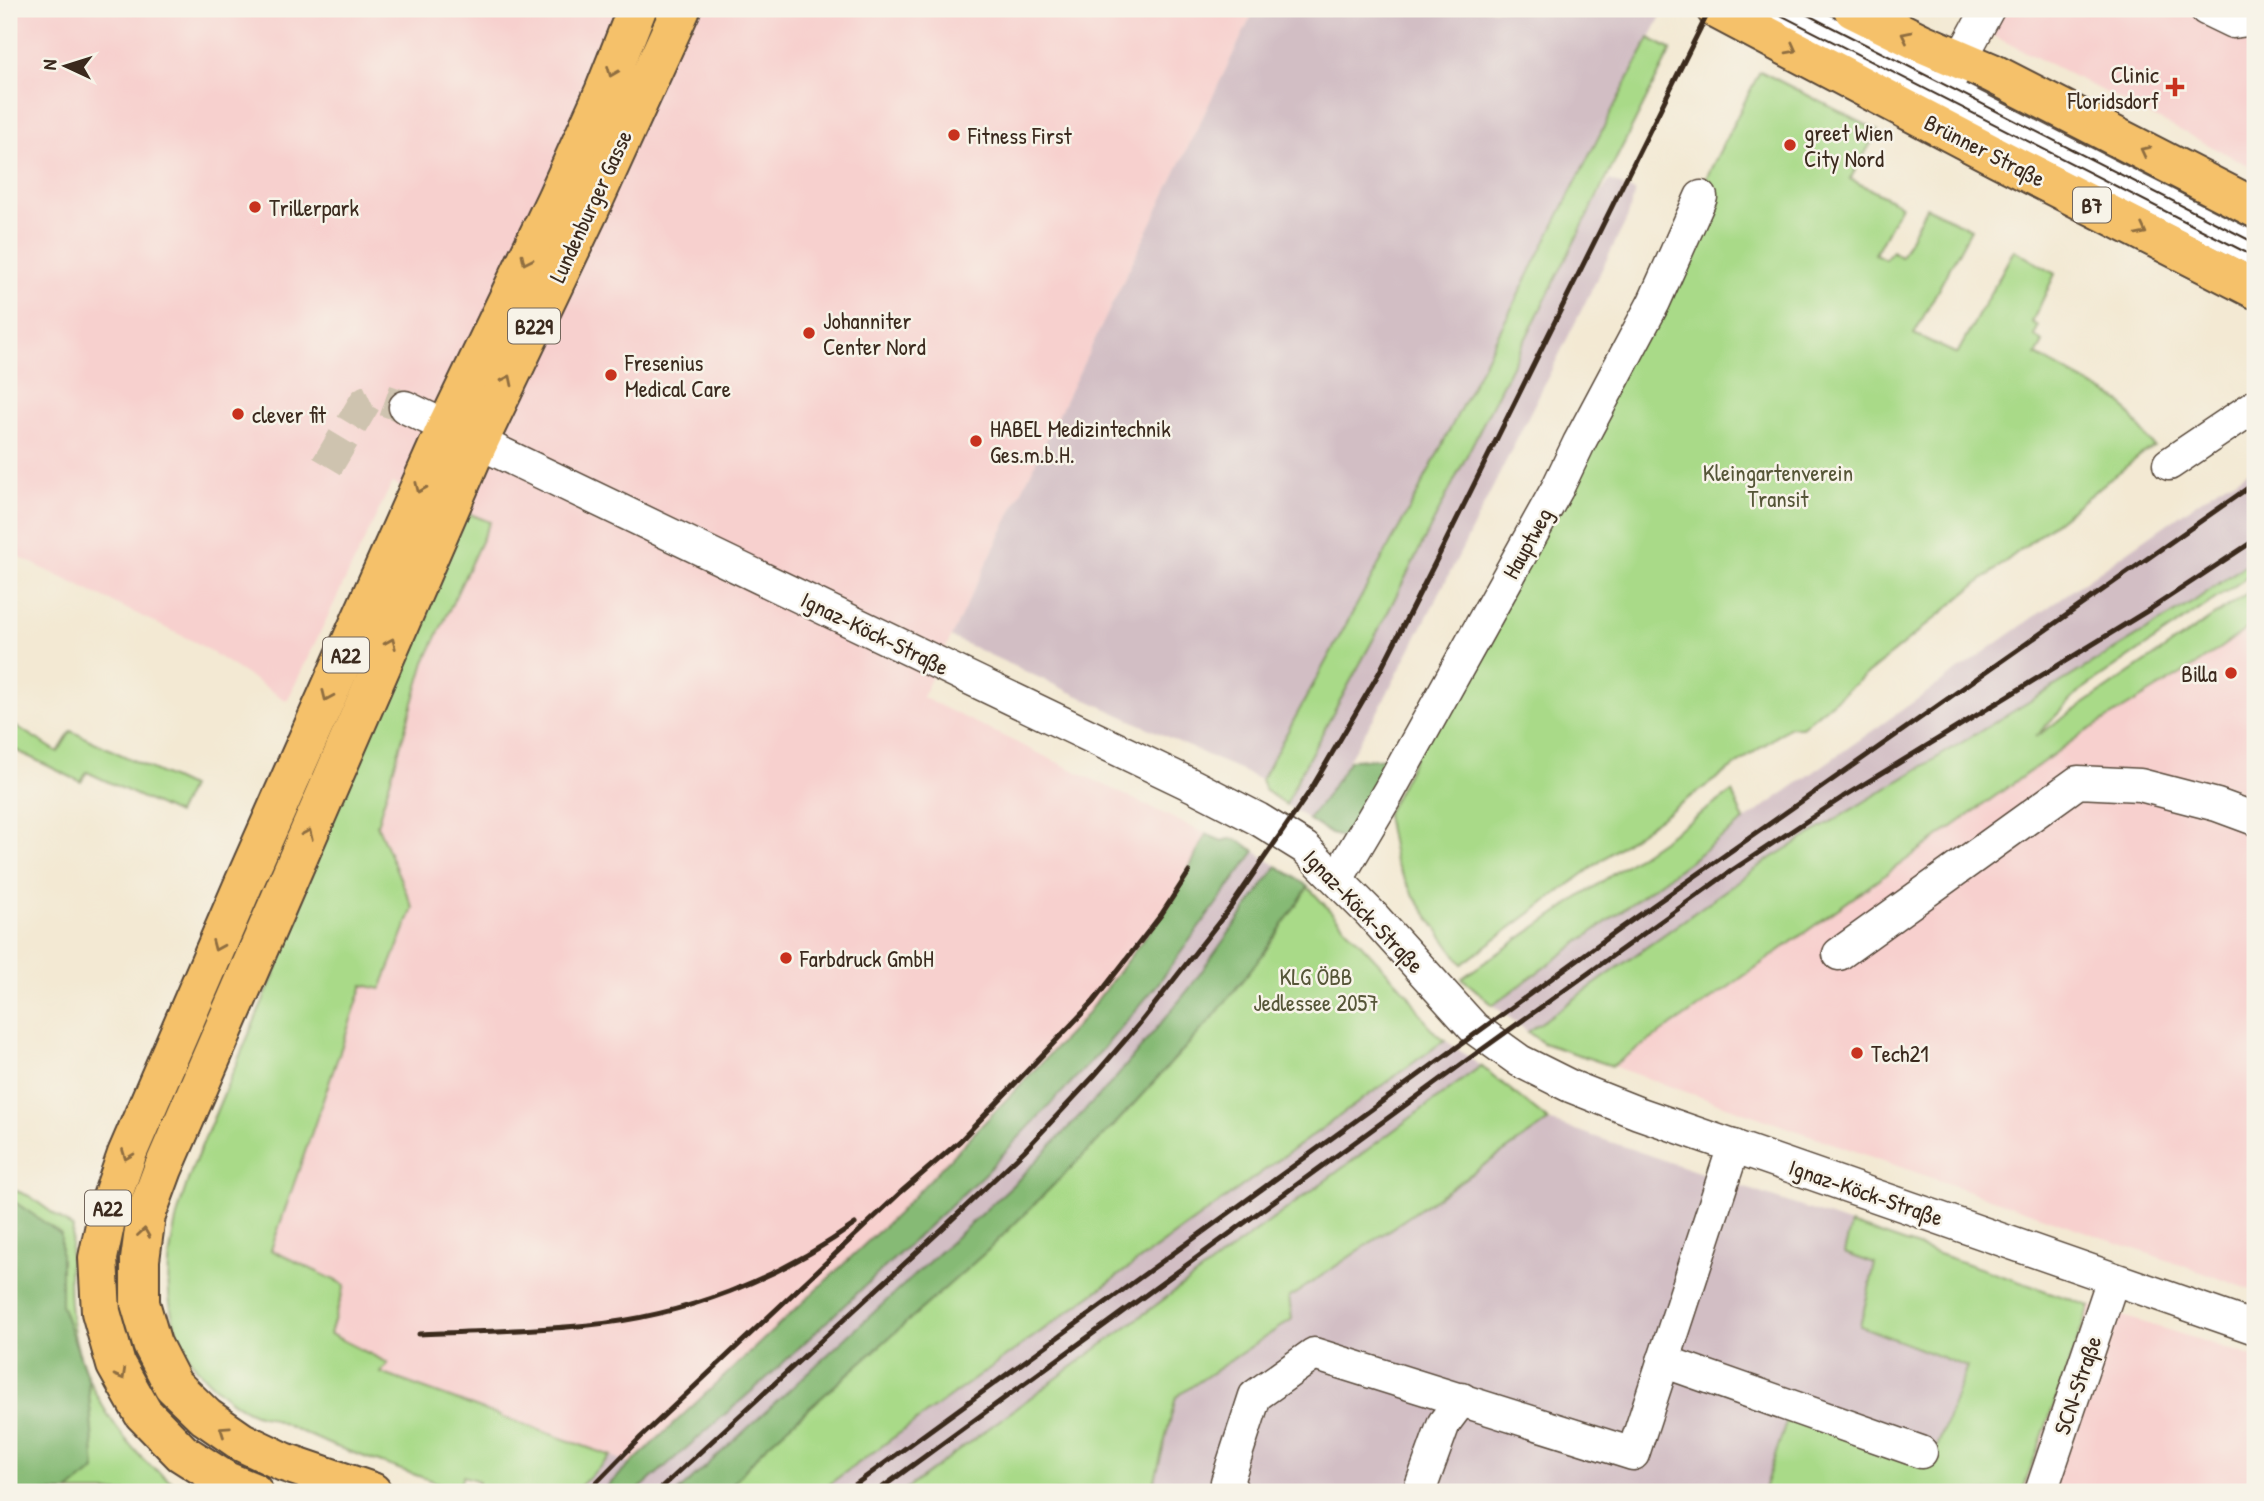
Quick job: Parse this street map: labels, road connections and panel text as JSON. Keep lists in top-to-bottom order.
{
  "streets": {
    "main road": [
      "Brünner Straße",
      "B7",
      "Lundenburger Gasse",
      "B229",
      "A22"
    ],
    "street": ["Hauptweg", "Ignaz-Köck-Straße", "SCN-Straße"]
  },
  "crossings": [
    ["Lundenburger Gasse", "Ignaz-Köck-Straße"],
    ["Lundenburger Gasse", "A22"],
    ["Hauptweg", "Ignaz-Köck-Straße"],
    ["Ignaz-Köck-Straße", "A22"],
    ["Ignaz-Köck-Straße", "SCN-Straße"]
  ],
  "parks": ["Kleingartenverein Transit", "KLG ÖBB Jedlessee 2057"],
  "places": {
    "health": ["Clinic Floridsdorf"],
    "other": [
      "Fitness First",
      "greet Wien City Nord",
      "Trillerpark",
      "Johanniter Center Nord",
      "Fresenius Medical Care",
      "clever fit",
      "HABEL Medizintechnik Ges.m.b.H.",
      "Billa",
      "Farbdruck GmbH",
      "Tech21"
    ]
  },
  "north": "left"
}
